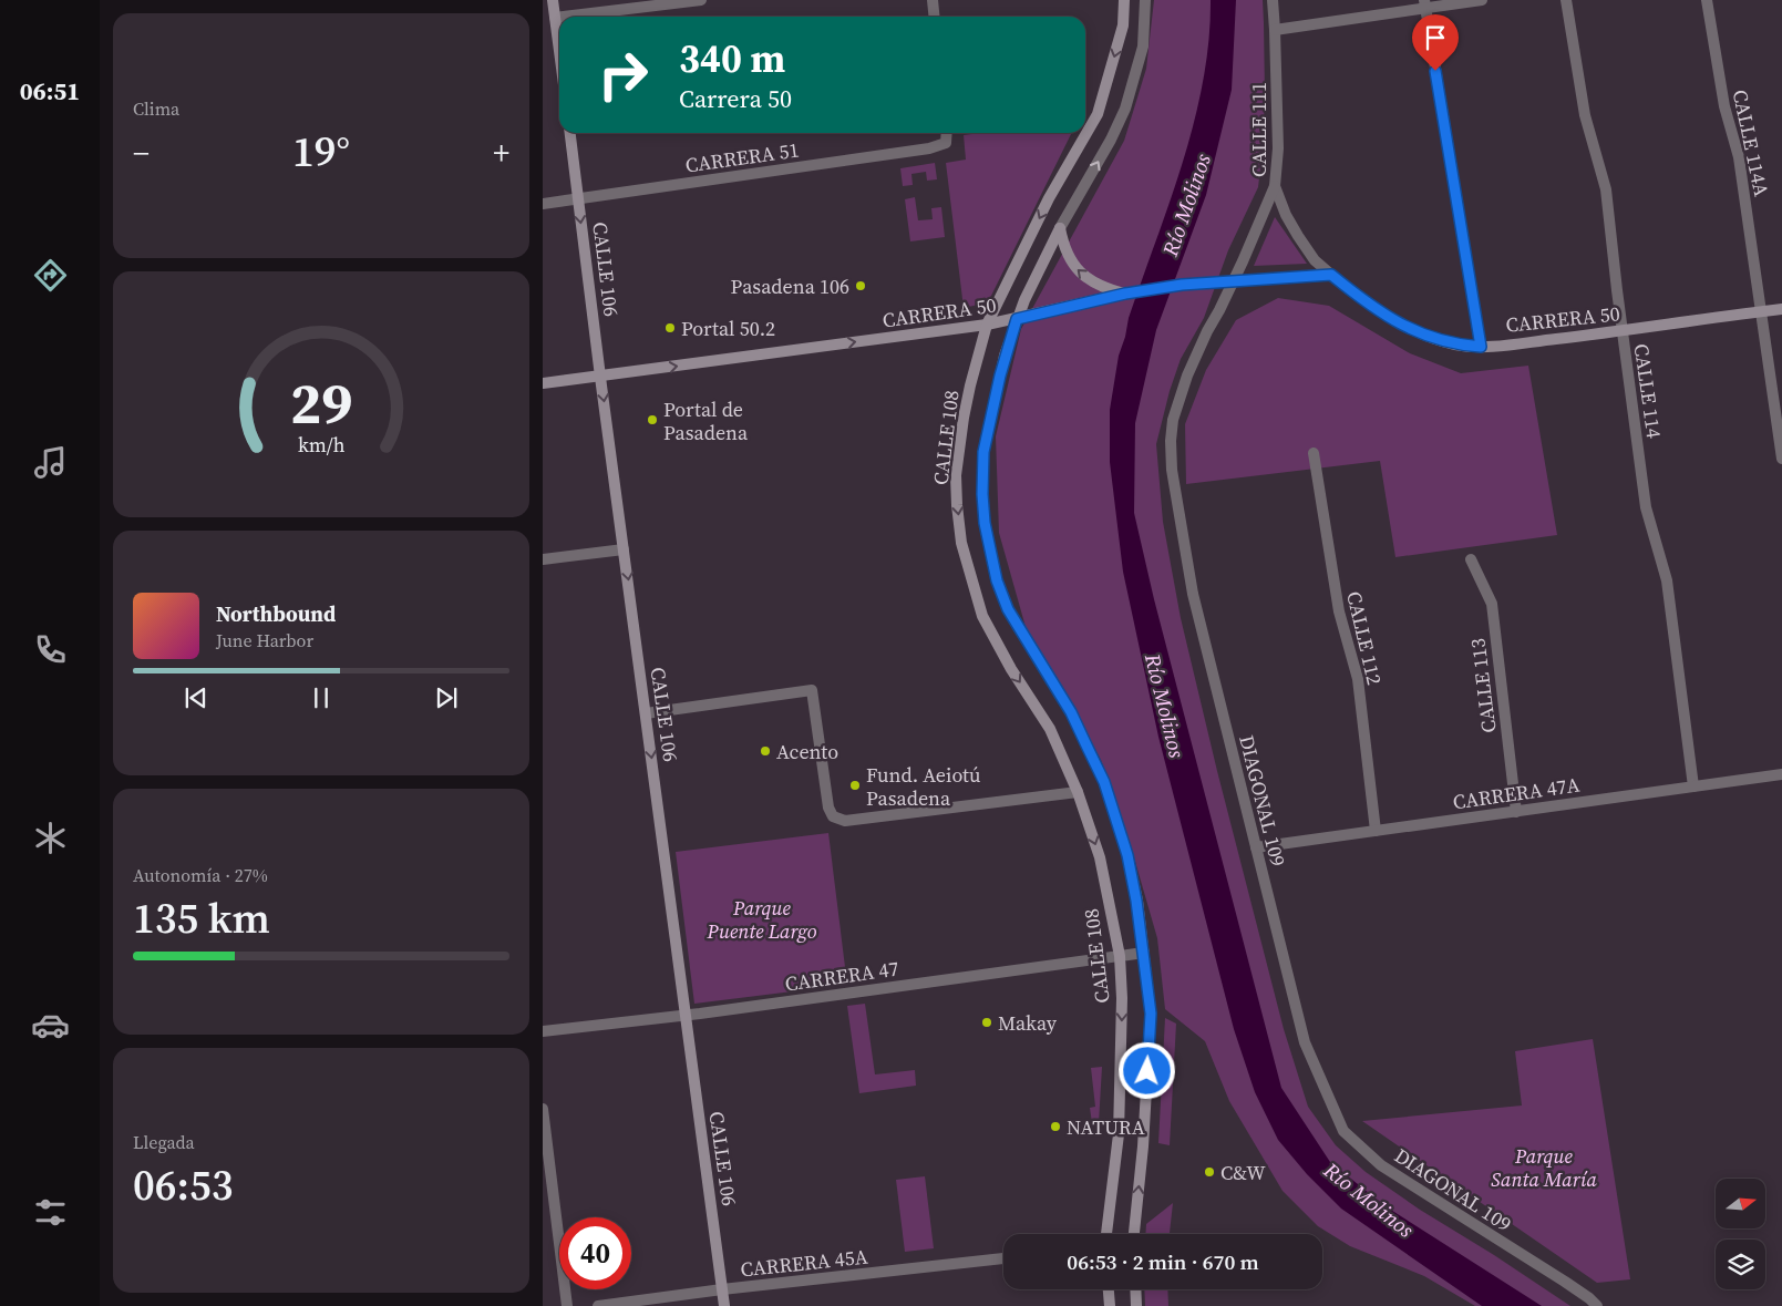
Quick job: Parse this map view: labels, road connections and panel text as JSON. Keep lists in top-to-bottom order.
{
  "streets": {
    "street": [
      "CALLE 111",
      "CALLE 114A",
      "CARRERA 51",
      "CALLE 106",
      "CARRERA 50",
      "CALLE 114",
      "CALLE 108",
      "CALLE 112",
      "CALLE 113",
      "CARRERA 47A",
      "DIAGONAL 109",
      "CARRERA 47",
      "CARRERA 45A"
    ]
  },
  "crossings": [
    ["CALLE 111", "CARRERA 50"],
    ["CALLE 111", "DIAGONAL 109"],
    ["CALLE 114A", "CARRERA 50"],
    ["CARRERA 51", "CALLE 106"],
    ["CALLE 106", "CARRERA 50"],
    ["CALLE 106", "CARRERA 47"],
    ["CALLE 106", "CARRERA 45A"],
    ["CARRERA 50", "CALLE 114"],
    ["CARRERA 50", "CALLE 108"],
    ["CARRERA 50", "DIAGONAL 109"],
    ["CALLE 114", "CARRERA 47A"],
    ["CALLE 108", "CARRERA 47"],
    ["CALLE 112", "CARRERA 47A"],
    ["CALLE 113", "CARRERA 47A"],
    ["CARRERA 47A", "DIAGONAL 109"]
  ],
  "one_way": ["CALLE 106"],
  "water": ["Río Molinos"],
  "parks": ["Parque Puente Largo", "Parque Santa María"],
  "places": [
    "Pasadena 106",
    "Portal 50.2",
    "Portal de Pasadena",
    "Acento",
    "Fund. Aeiotú Pasadena",
    "Makay",
    "NATURA",
    "C&W"
  ],
  "north": "right",
  "page": {
    "tabs": "06:51",
    "tile": [
      "Clima",
      ["Autonomía · 27%", "135 km"],
      ["Llegada", "06:53"]
    ],
    "turn": ["340 m", "Carrera 50"],
    "heat": ["−", "19°", "+"],
    "song": ["Northbound", "June Harbor"],
    "limit": "40",
    "trip": "06:53 · 2 min · 670 m",
    "gauge": ["29", "km/h"]
  }
}
